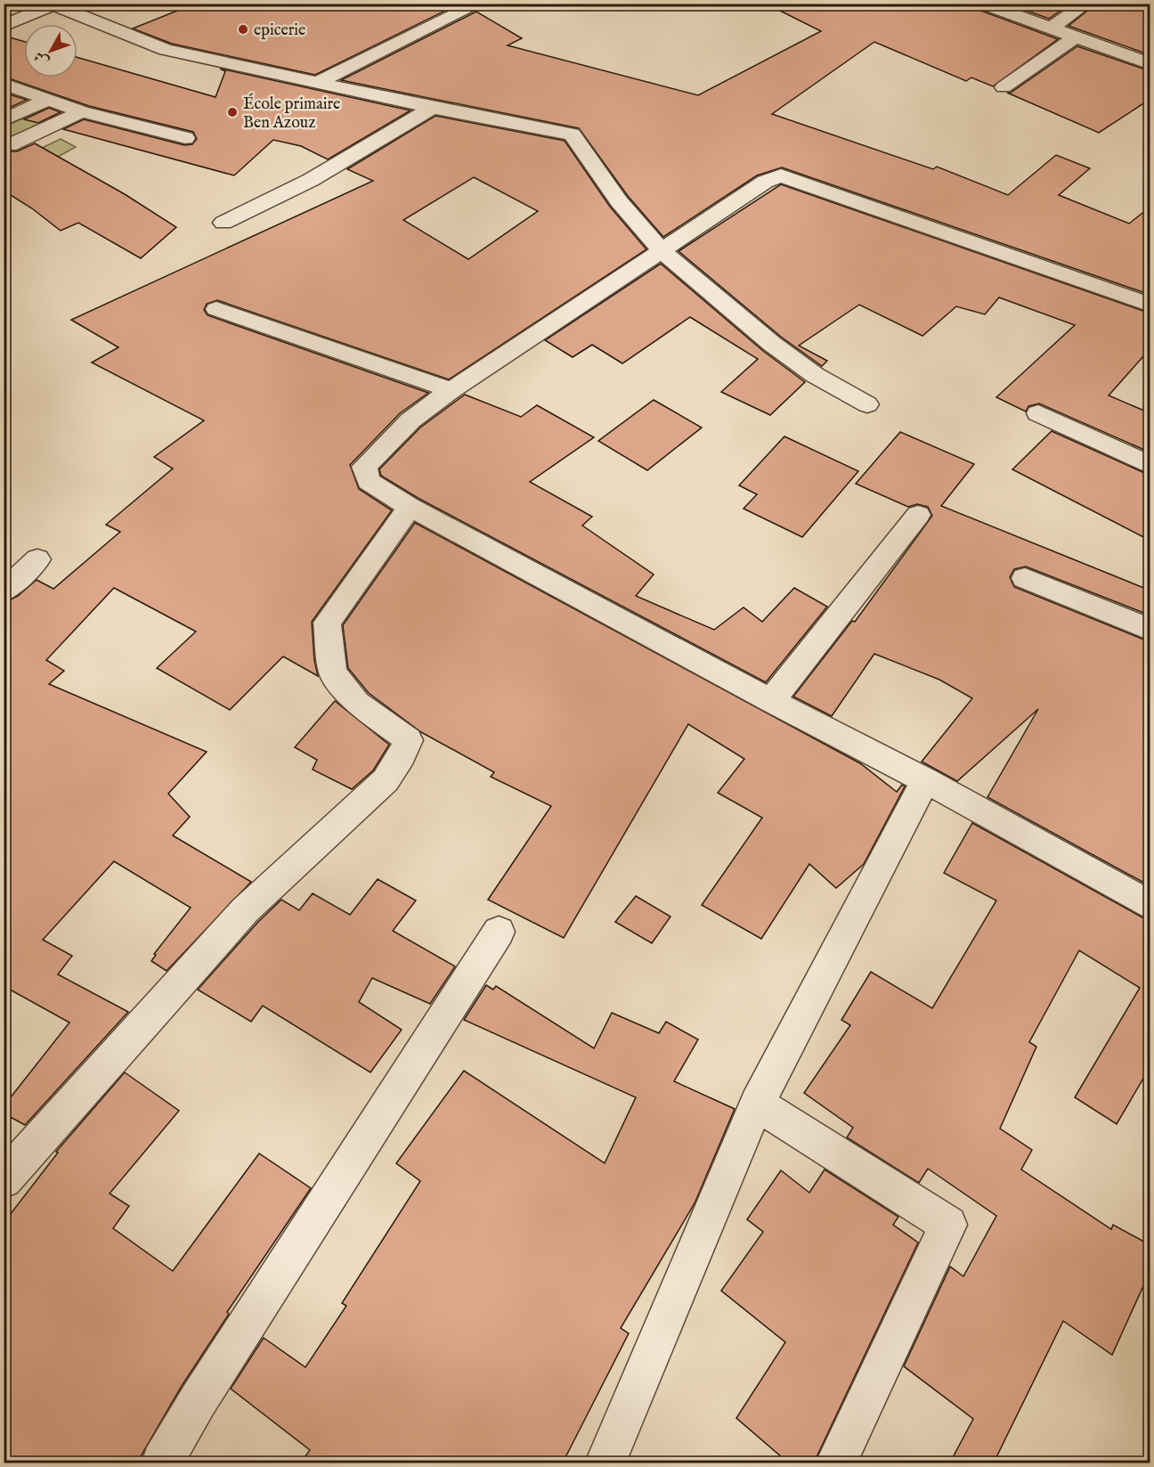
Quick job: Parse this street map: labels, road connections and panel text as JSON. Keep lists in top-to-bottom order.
{
  "places": ["epicerie", "École primaire Ben Azouz"],
  "north": "bottom left"
}
